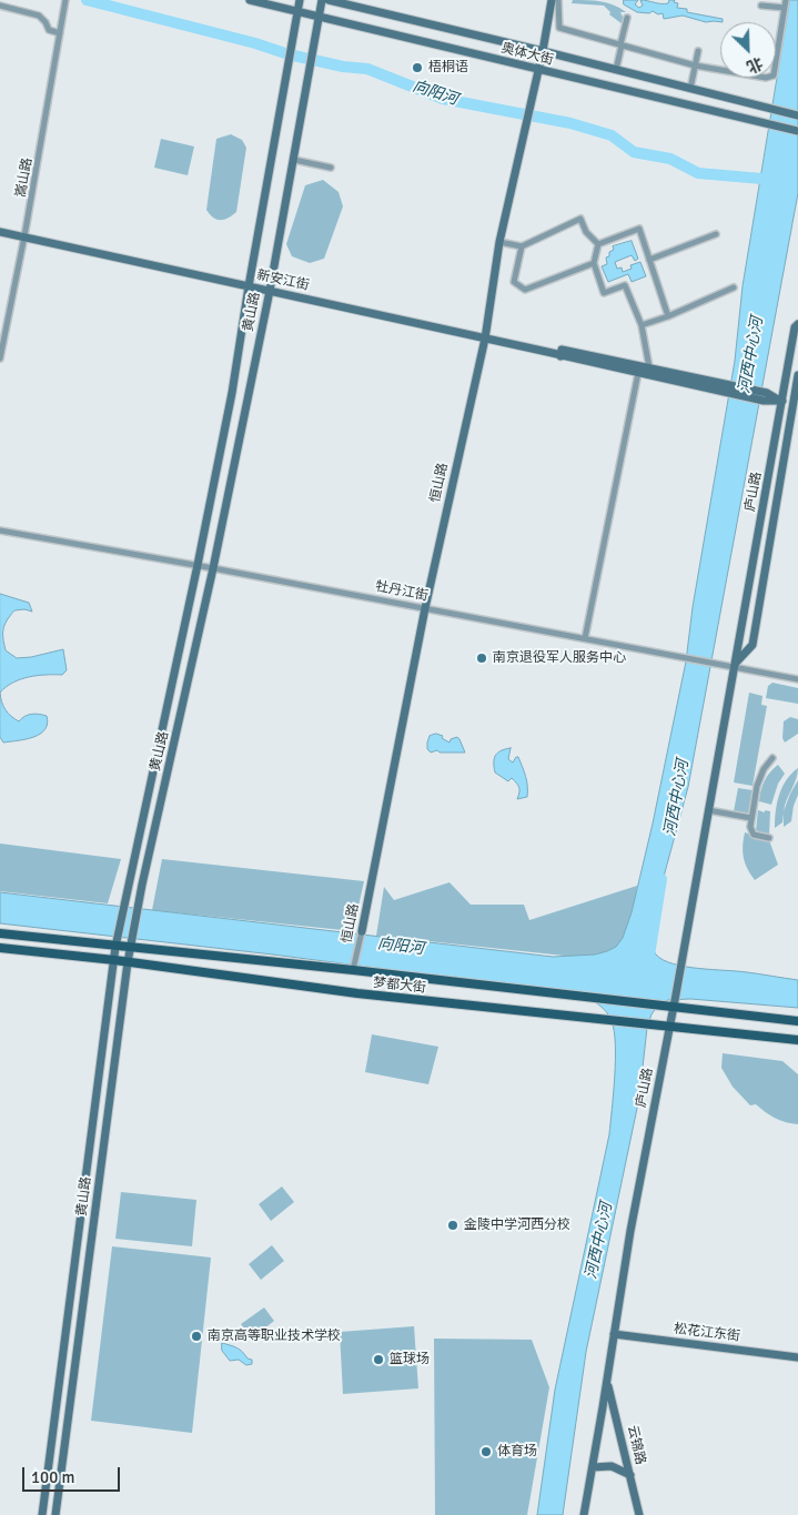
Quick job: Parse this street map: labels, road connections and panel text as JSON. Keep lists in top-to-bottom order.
{
  "streets": {
    "main road": [
      "奥体大街",
      "新安江街",
      "黄山路",
      "恒山路",
      "庐山路",
      "梦都大街",
      "松花江东街",
      "云锦路"
    ],
    "street": ["嵩山路", "牡丹江街"]
  },
  "crossings": [
    ["奥体大街", "黄山路"],
    ["奥体大街", "恒山路"],
    ["嵩山路", "新安江街"],
    ["新安江街", "黄山路"],
    ["新安江街", "恒山路"],
    ["新安江街", "庐山路"],
    ["黄山路", "牡丹江街"],
    ["黄山路", "梦都大街"],
    ["恒山路", "牡丹江街"],
    ["恒山路", "梦都大街"],
    ["庐山路", "牡丹江街"],
    ["庐山路", "梦都大街"],
    ["庐山路", "松花江东街"],
    ["庐山路", "云锦路"]
  ],
  "water": ["向阳河", "河西中心河"],
  "places": [
    "梧桐语",
    "南京退役军人服务中心",
    "金陵中学河西分校",
    "南京高等职业技术学校",
    "篮球场",
    "体育场"
  ],
  "scale_bar": "100 m",
  "north": "bottom right"
}
